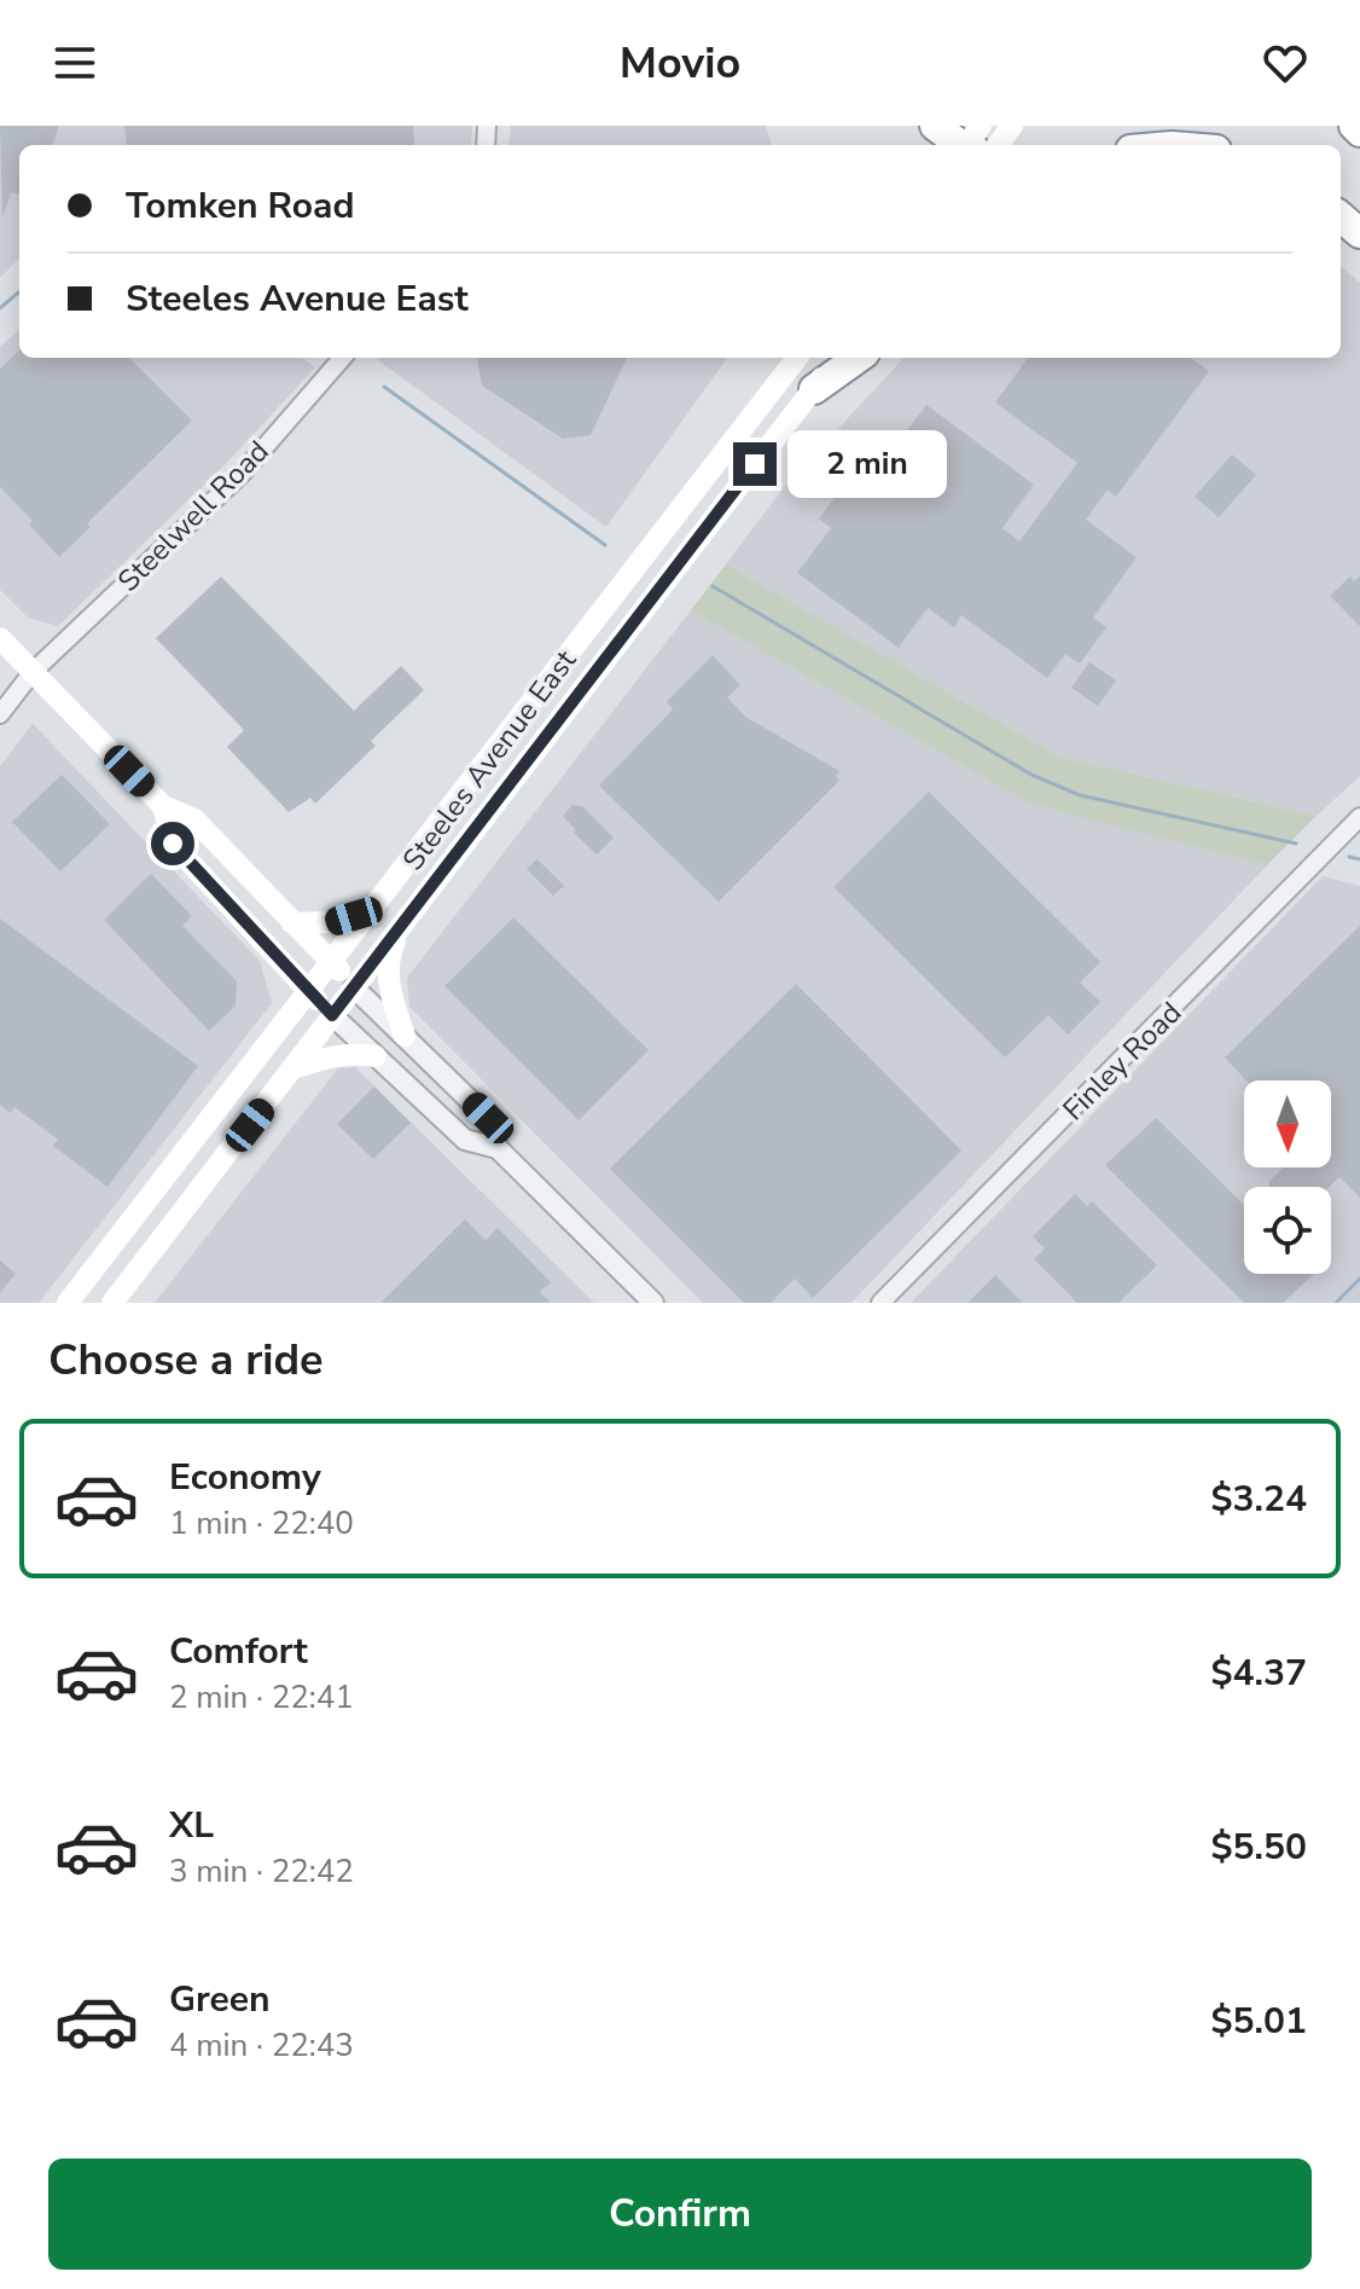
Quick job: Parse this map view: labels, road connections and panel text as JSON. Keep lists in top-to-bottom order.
{
  "streets": {
    "main road": ["Steeles Avenue East"],
    "street": ["Steelwell Road", "Finley Road"]
  },
  "north": "bottom",
  "page": {
    "header": "Movio",
    "banner": ["Tomken Road", "Steeles Avenue East"],
    "bubble": "2 min",
    "heading": "Choose a ride",
    "list": [
      {
        "name": "Economy",
        "note": "1 min · 22:40",
        "value": "$3.24"
      },
      {
        "name": "Comfort",
        "note": "2 min · 22:41",
        "value": "$4.37"
      },
      {
        "name": "XL",
        "note": "3 min · 22:42",
        "value": "$5.50"
      },
      {
        "name": "Green",
        "note": "4 min · 22:43",
        "value": "$5.01"
      }
    ],
    "buttons": "Confirm"
  }
}
